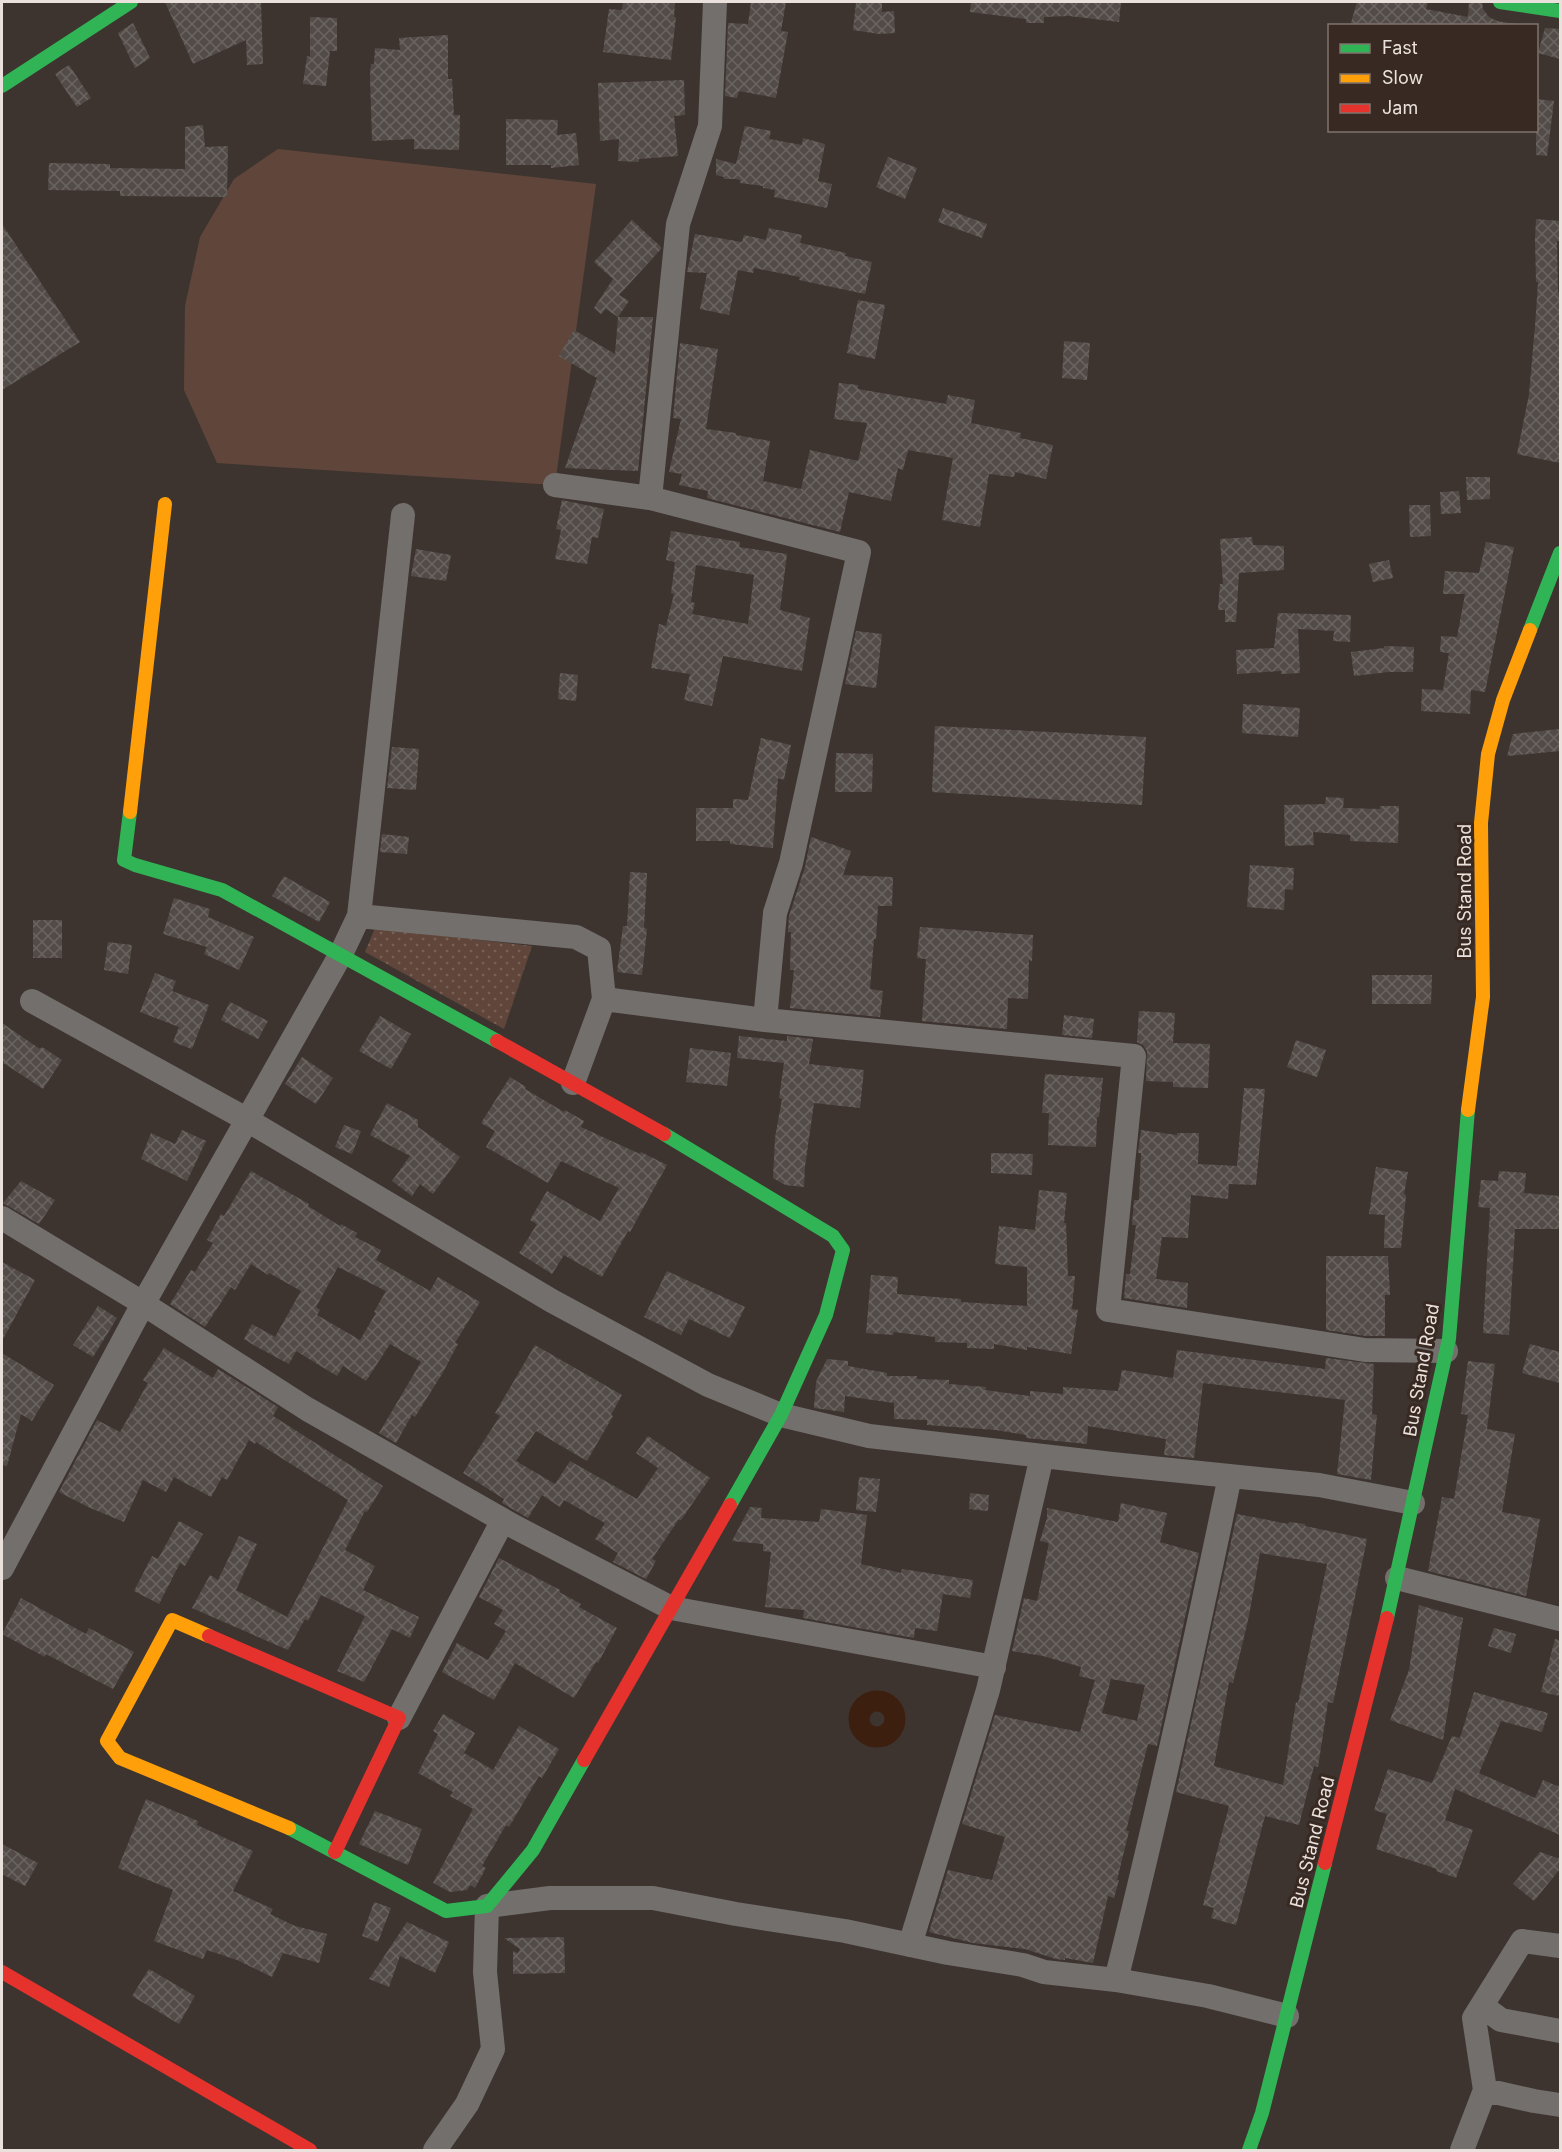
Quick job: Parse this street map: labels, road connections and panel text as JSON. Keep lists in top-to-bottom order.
{
  "streets": {
    "street": ["Bus Stand Road"]
  },
  "legend": ["Fast", "Slow", "Jam"]
}
